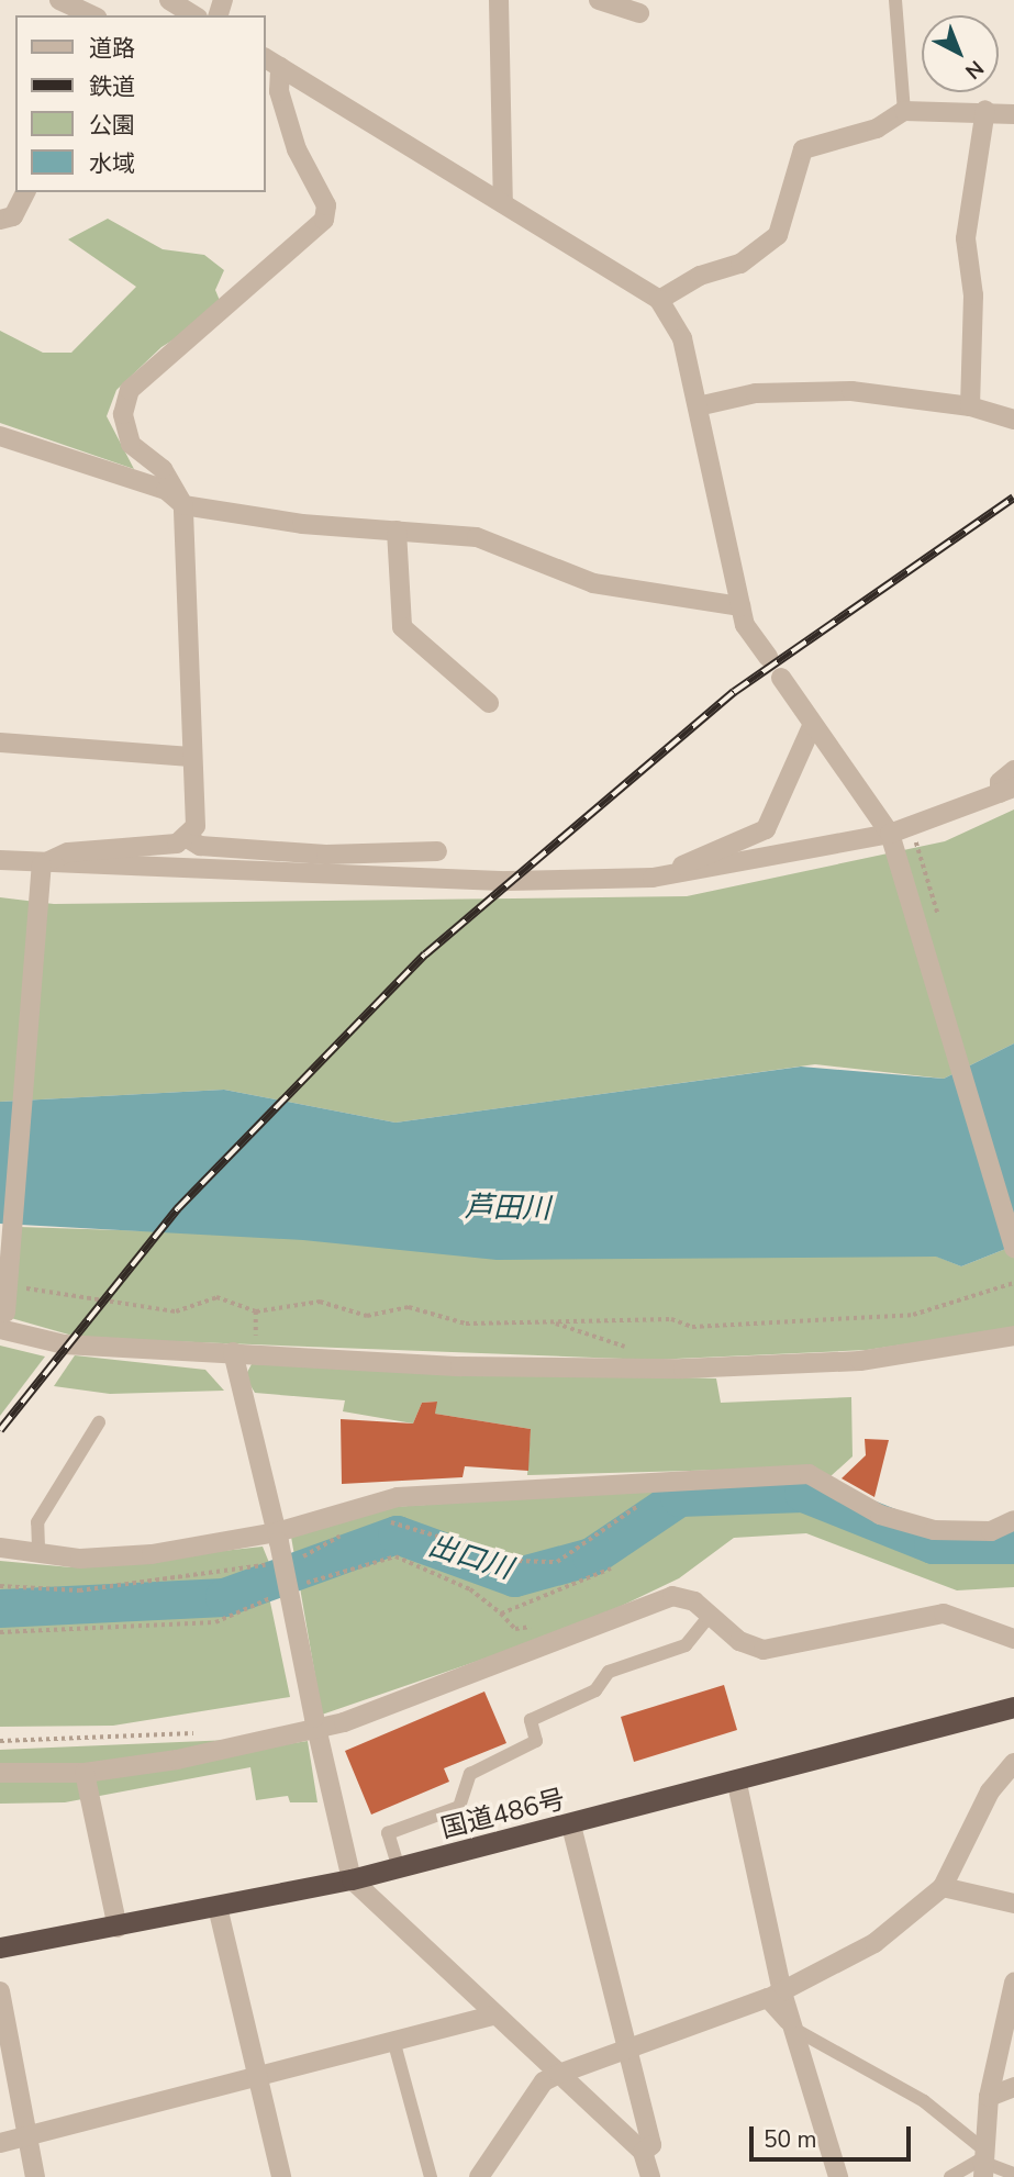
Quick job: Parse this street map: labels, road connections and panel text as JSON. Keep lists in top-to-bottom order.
{
  "streets": {
    "highway": ["国道486号"]
  },
  "water": ["芦田川", "出口川"],
  "legend": [
    "道路",
    "鉄道",
    "公園",
    "水域"
  ],
  "scale_bar": "50 m",
  "north": "bottom right"
}
